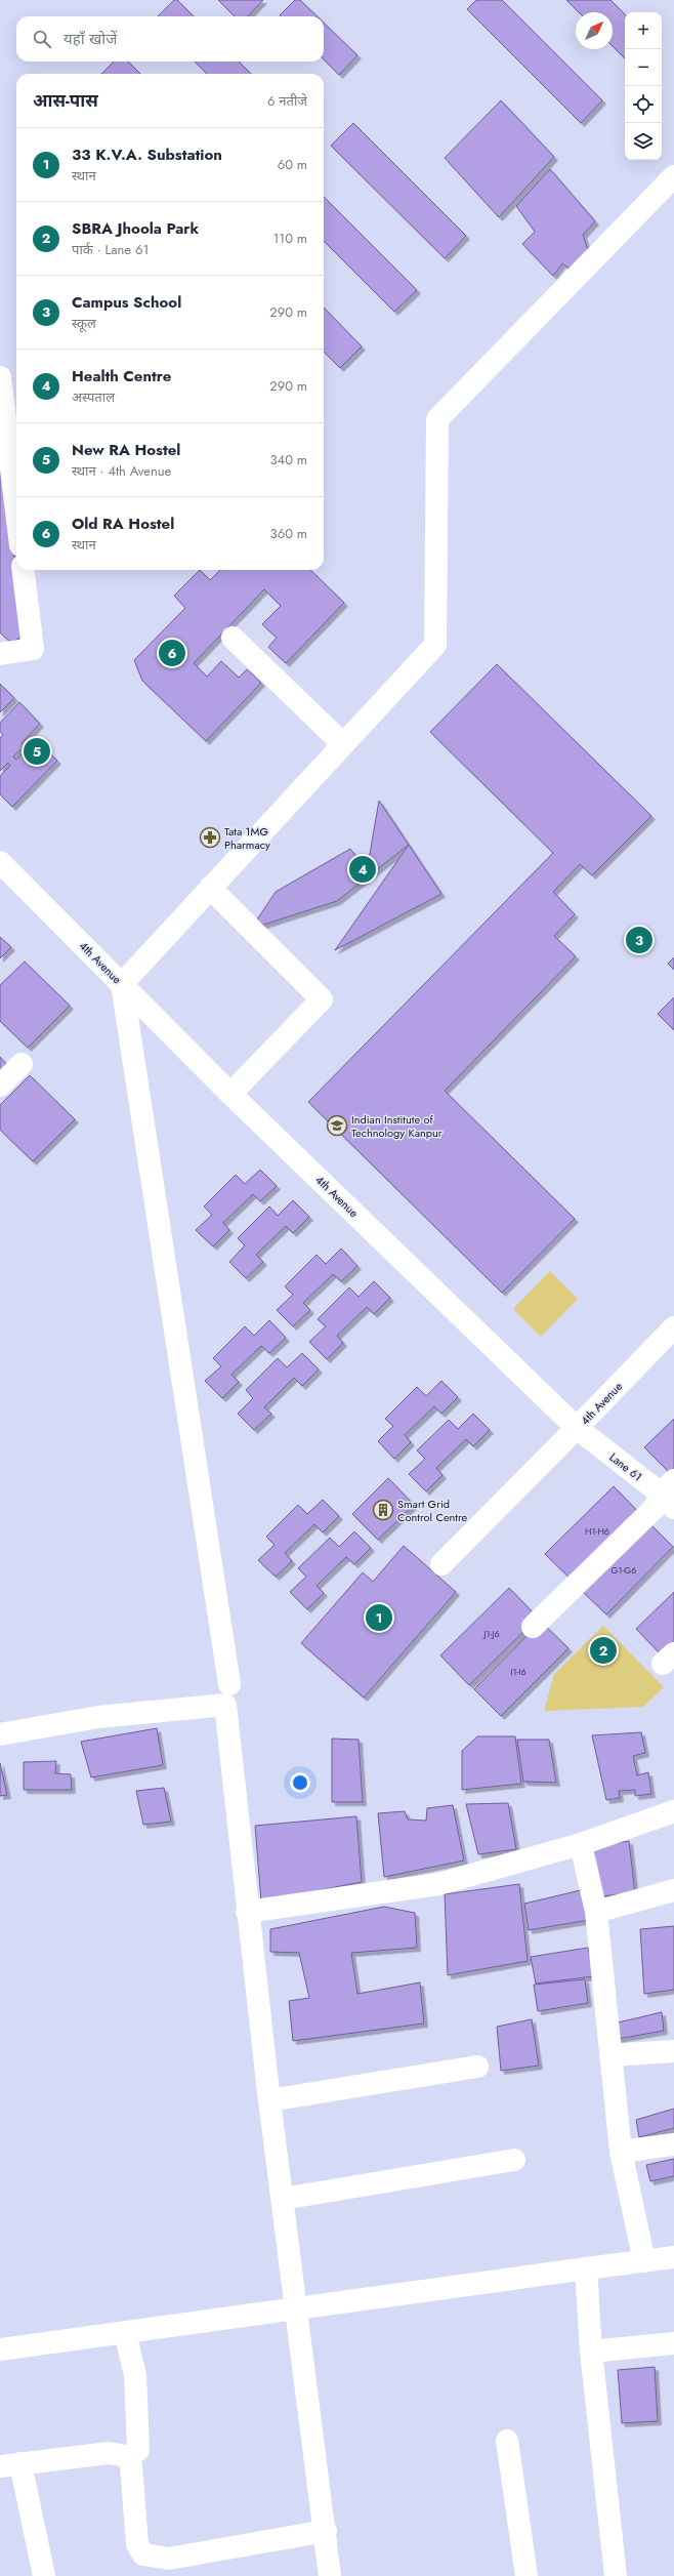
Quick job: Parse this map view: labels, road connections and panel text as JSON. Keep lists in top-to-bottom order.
{
  "streets": {
    "street": ["4th Avenue", "Lane 61"]
  },
  "crossings": [
    ["4th Avenue", "Lane 61"]
  ],
  "places": {
    "pharmacy": ["Tata 1MG Pharmacy"],
    "school or university": ["Indian Institute of Technology Kanpur"],
    "building": ["Smart Grid Control Centre"]
  },
  "house_numbers": [
    "H1-H6",
    "G1-G6",
    "J1-J6",
    "I1-I6"
  ],
  "north": "top right",
  "page": {
    "map_buttons": ["+", "−"],
    "search": "यहाँ खोजें",
    "heading": ["आस-पास", "6 नतीजे"],
    "list": [
      {
        "mark": "1",
        "name": "33 K.V.A. Substation",
        "note": "स्थान",
        "value": "60 m"
      },
      {
        "mark": "2",
        "name": "SBRA Jhoola Park",
        "note": "पार्क · Lane 61",
        "value": "110 m"
      },
      {
        "mark": "3",
        "name": "Campus School",
        "note": "स्कूल",
        "value": "290 m"
      },
      {
        "mark": "4",
        "name": "Health Centre",
        "note": "अस्पताल",
        "value": "290 m"
      },
      {
        "mark": "5",
        "name": "New RA Hostel",
        "note": "स्थान · 4th Avenue",
        "value": "340 m"
      },
      {
        "mark": "6",
        "name": "Old RA Hostel",
        "note": "स्थान",
        "value": "360 m"
      }
    ],
    "pins": [
      "6",
      "5",
      "4",
      "3",
      "1",
      "2"
    ]
  }
}
